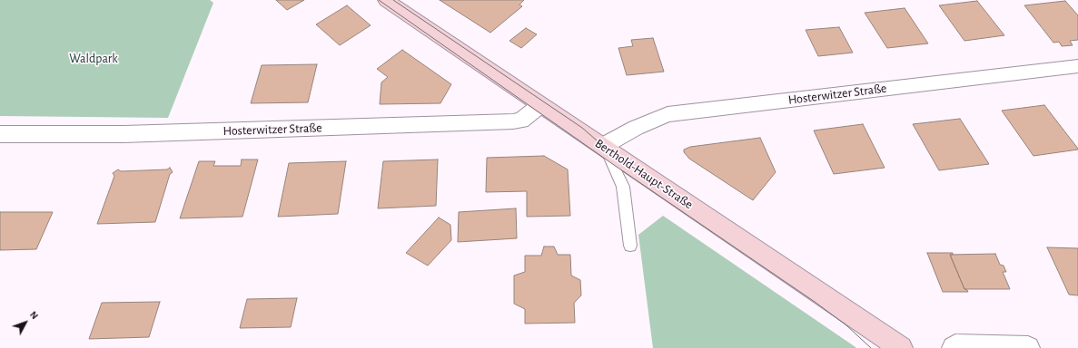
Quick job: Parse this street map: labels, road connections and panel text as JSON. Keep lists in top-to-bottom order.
{
  "streets": {
    "street": ["Hosterwitzer Straße", "Berthold-Haupt-Straße"]
  },
  "crossings": [
    ["Hosterwitzer Straße", "Berthold-Haupt-Straße"]
  ],
  "parks": ["Waldpark"],
  "north": "top right"
}
